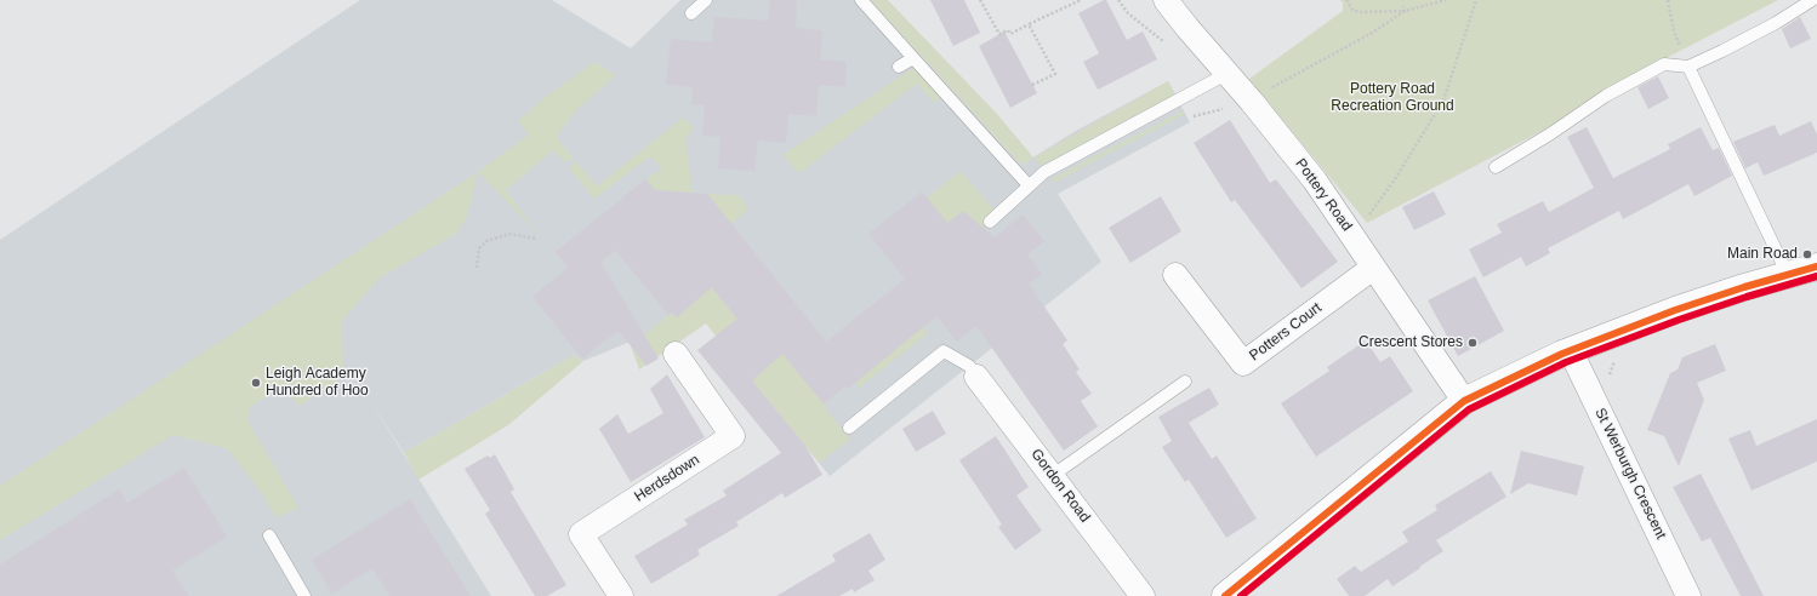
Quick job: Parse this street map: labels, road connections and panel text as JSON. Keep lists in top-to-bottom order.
{
  "streets": {
    "street": [
      "Pottery Road",
      "Potters Court",
      "St Werburgh Crescent",
      "Herdsdown",
      "Gordon Road"
    ]
  },
  "crossings": [
    ["Pottery Road", "Potters Court"]
  ],
  "parks": ["Pottery Road Recreation Ground"],
  "places": ["Main Road", "Crescent Stores", "Leigh Academy Hundred of Hoo"]
}
